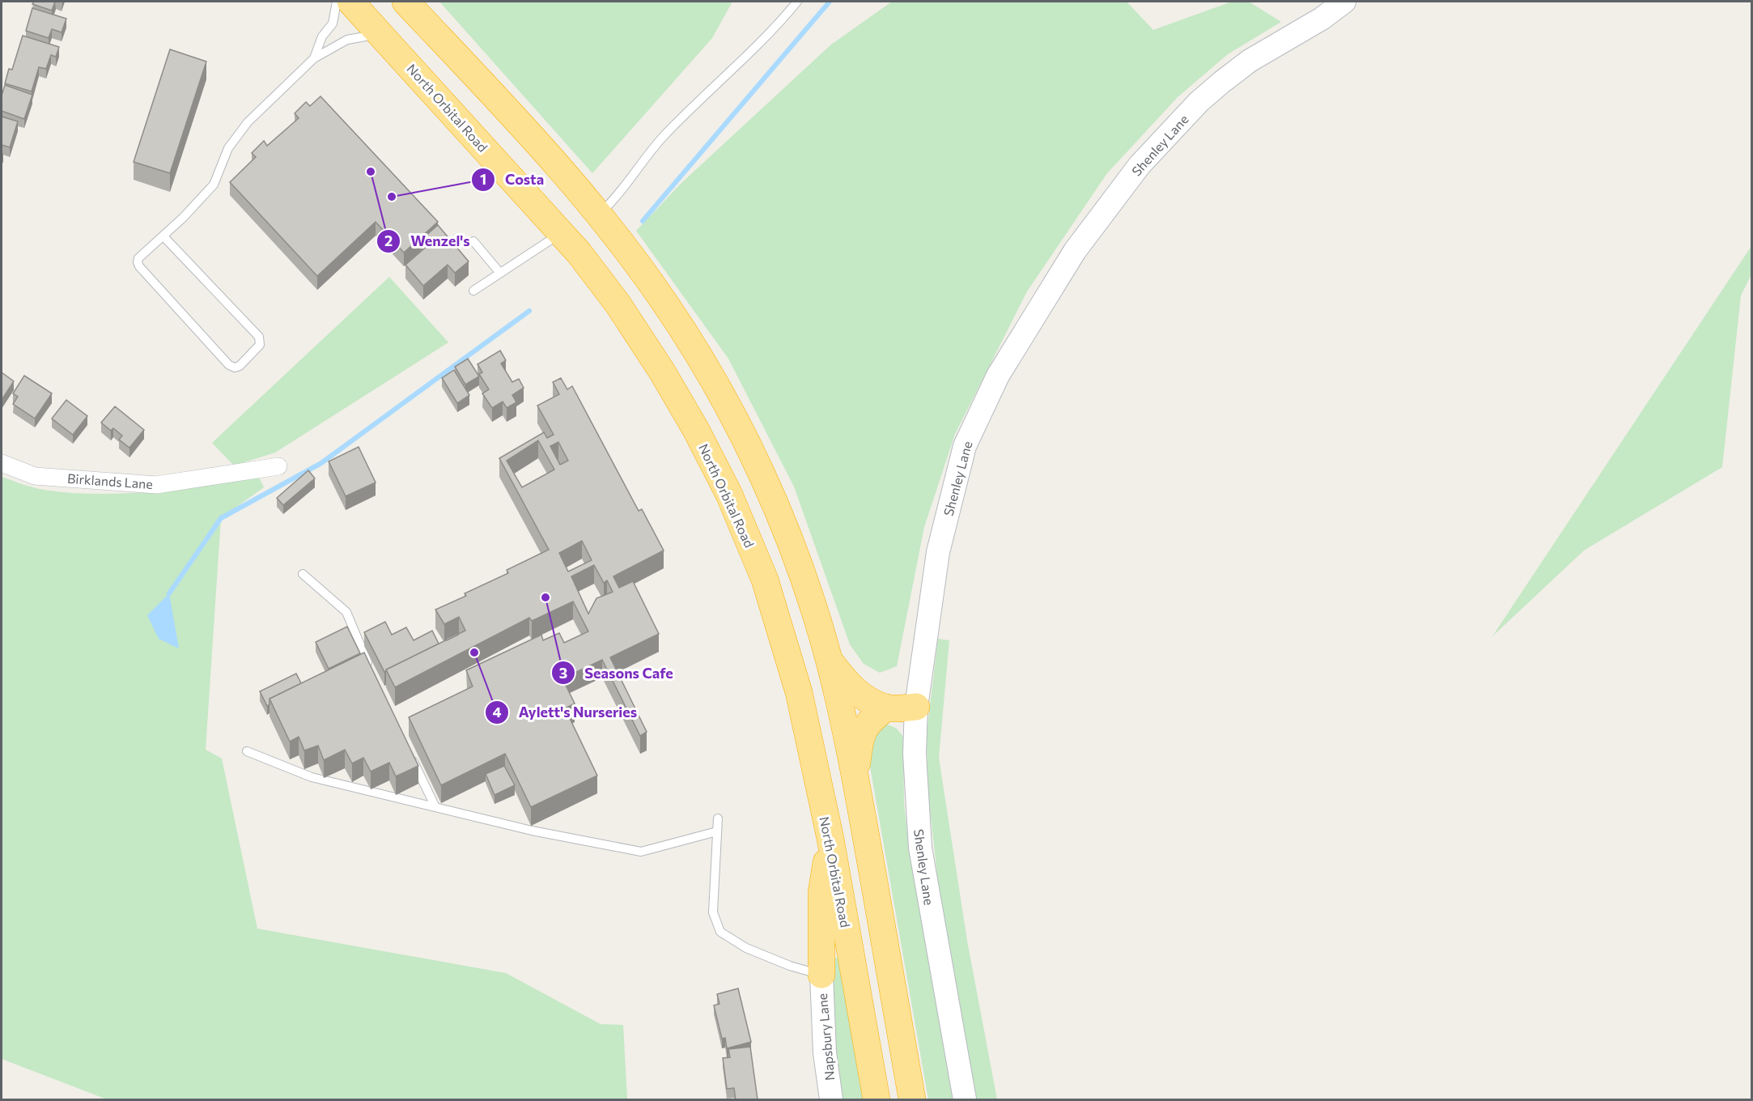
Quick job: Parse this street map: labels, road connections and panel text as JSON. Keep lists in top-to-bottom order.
{
  "streets": {
    "highway": ["North Orbital Road"],
    "main road": ["Shenley Lane", "Napsbury Lane"],
    "street": ["Birklands Lane"]
  },
  "places": [
    "Wenzel's",
    "Costa",
    "Seasons Cafe",
    "Aylett's Nurseries"
  ]
}
